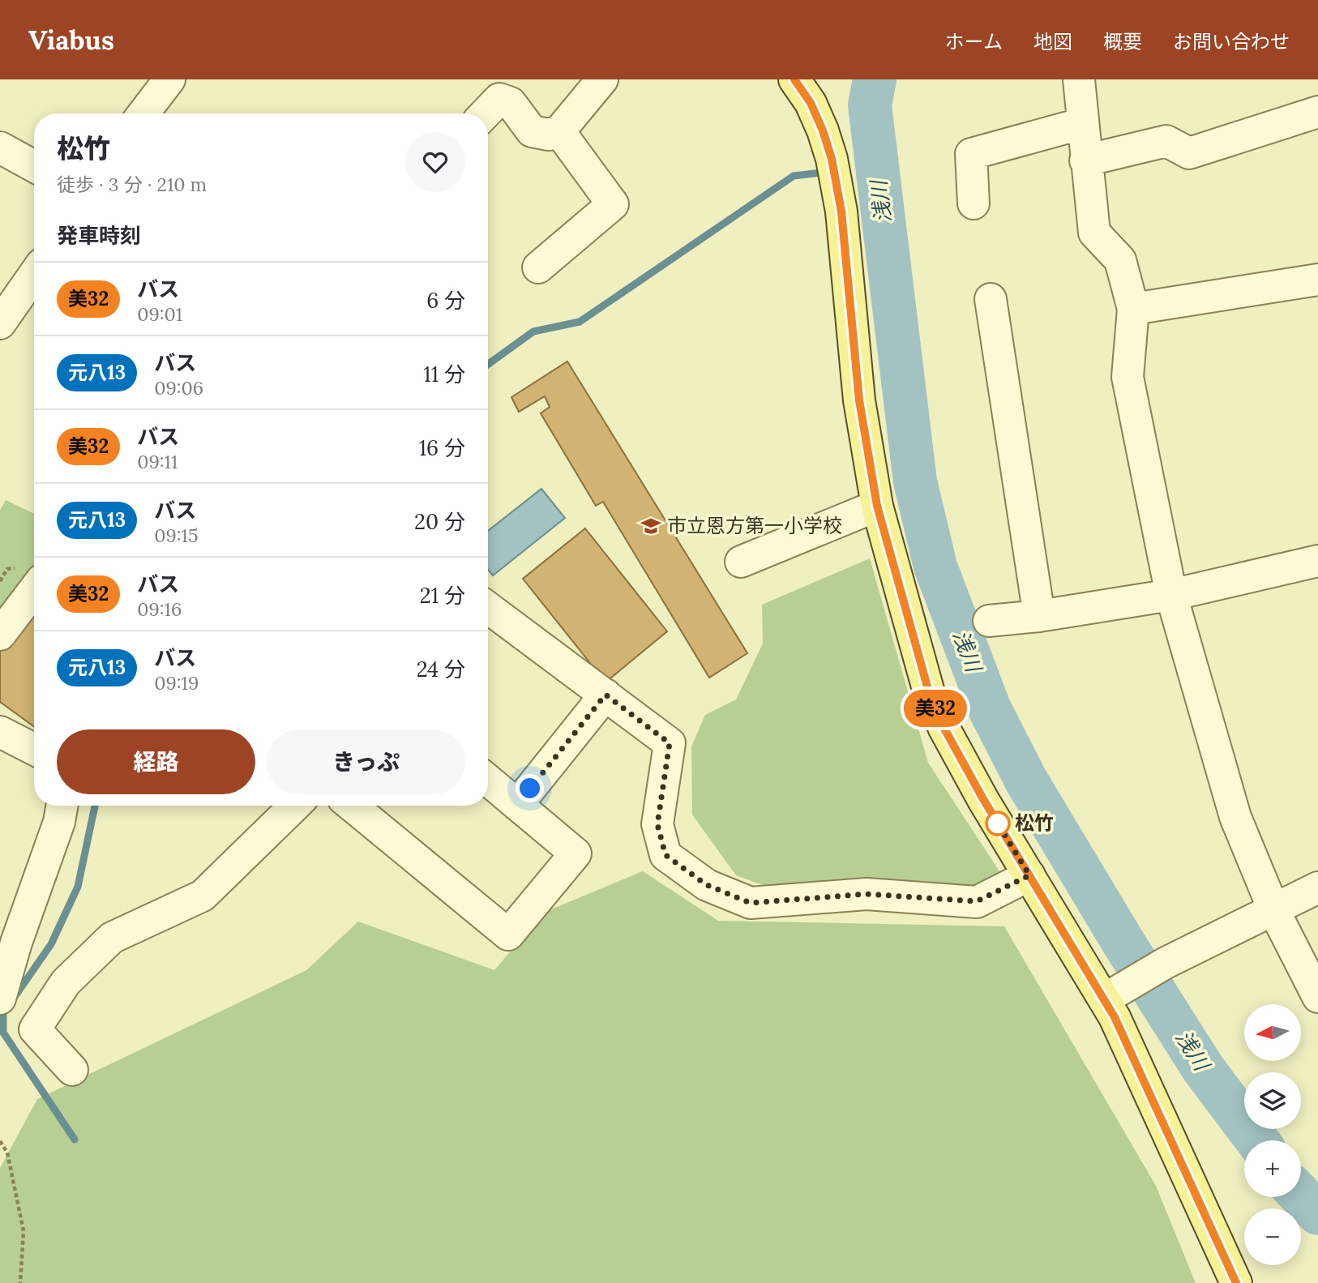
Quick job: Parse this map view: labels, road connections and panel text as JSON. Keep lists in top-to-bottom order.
{
  "water": ["浅川"],
  "places": {
    "school or university": ["市立恩方第一小学校"],
    "other": ["松竹"]
  },
  "lines": ["bus line 美32"],
  "north": "left",
  "page": {
    "header": "Viabus",
    "nav": [
      "ホーム",
      "地図",
      "概要",
      "お問い合わせ"
    ],
    "on_map": "美32",
    "heading": [
      ["松竹", "徒歩 · 3 分 · 210 m"],
      "発車時刻"
    ],
    "list": [
      {
        "mark": "美32",
        "name": "バス",
        "note": "09:01",
        "value": "6 分"
      },
      {
        "mark": "元八13",
        "name": "バス",
        "note": "09:06",
        "value": "11 分"
      },
      {
        "mark": "美32",
        "name": "バス",
        "note": "09:11",
        "value": "16 分"
      },
      {
        "mark": "元八13",
        "name": "バス",
        "note": "09:15",
        "value": "20 分"
      },
      {
        "mark": "美32",
        "name": "バス",
        "note": "09:16",
        "value": "21 分"
      },
      {
        "mark": "元八13",
        "name": "バス",
        "note": "09:19",
        "value": "24 分"
      }
    ],
    "buttons": ["経路", "きっぷ"],
    "map_buttons": ["+", "−"]
  }
}
